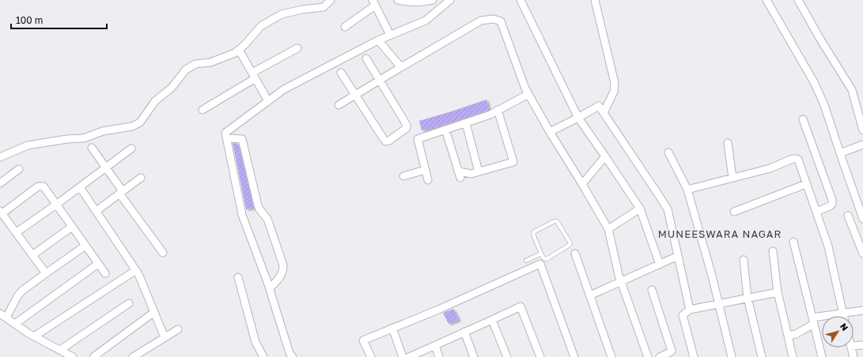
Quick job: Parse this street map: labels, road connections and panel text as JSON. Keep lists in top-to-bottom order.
{
  "districts": ["MUNEESWARA NAGAR"],
  "scale_bar": "100 m",
  "north": "top right"
}
